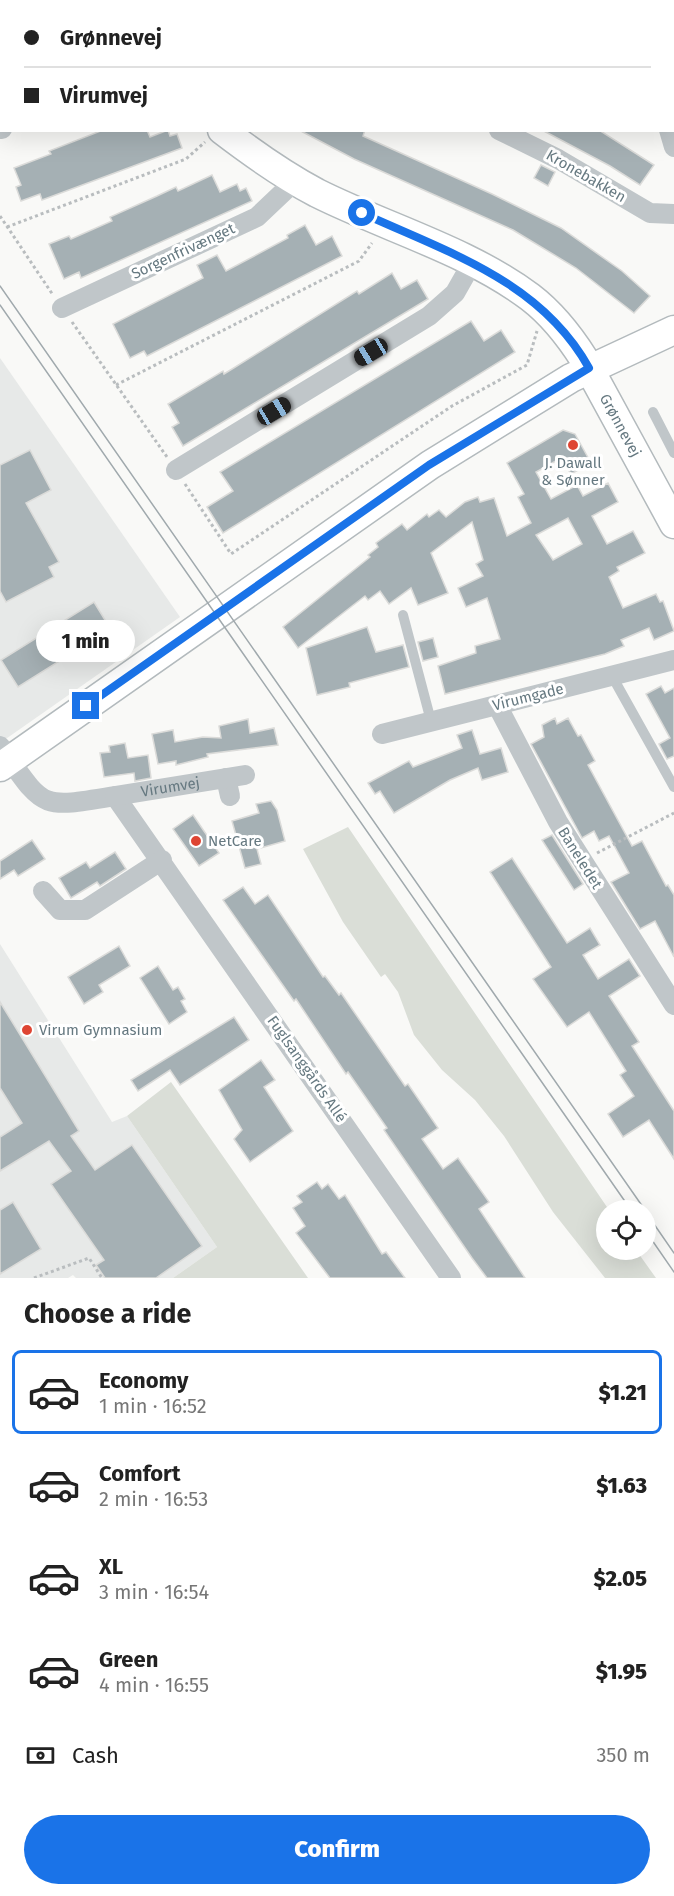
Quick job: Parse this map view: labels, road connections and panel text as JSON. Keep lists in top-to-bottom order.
{
  "streets": {
    "street": [
      "Kronebakken",
      "Sorgenfrivænget",
      "Grønnevej",
      "Virumgade",
      "Virumvej",
      "Baneledet",
      "Fuglsanggårds Allé"
    ]
  },
  "crossings": [
    ["Sorgenfrivænget", "Grønnevej"],
    ["Virumgade", "Baneledet"],
    ["Virumvej", "Fuglsanggårds Allé"]
  ],
  "places": ["J. Dawall & Sønner", "NetCare", "Virum Gymnasium"],
  "page": {
    "banner": ["Grønnevej", "Virumvej"],
    "bubble": "1 min",
    "heading": "Choose a ride",
    "list": [
      {
        "name": "Economy",
        "note": "1 min · 16:52",
        "value": "$1.21"
      },
      {
        "name": "Comfort",
        "note": "2 min · 16:53",
        "value": "$1.63"
      },
      {
        "name": "XL",
        "note": "3 min · 16:54",
        "value": "$2.05"
      },
      {
        "name": "Green",
        "note": "4 min · 16:55",
        "value": "$1.95"
      }
    ],
    "pay": ["Cash", "350 m"],
    "buttons": "Confirm"
  }
}
